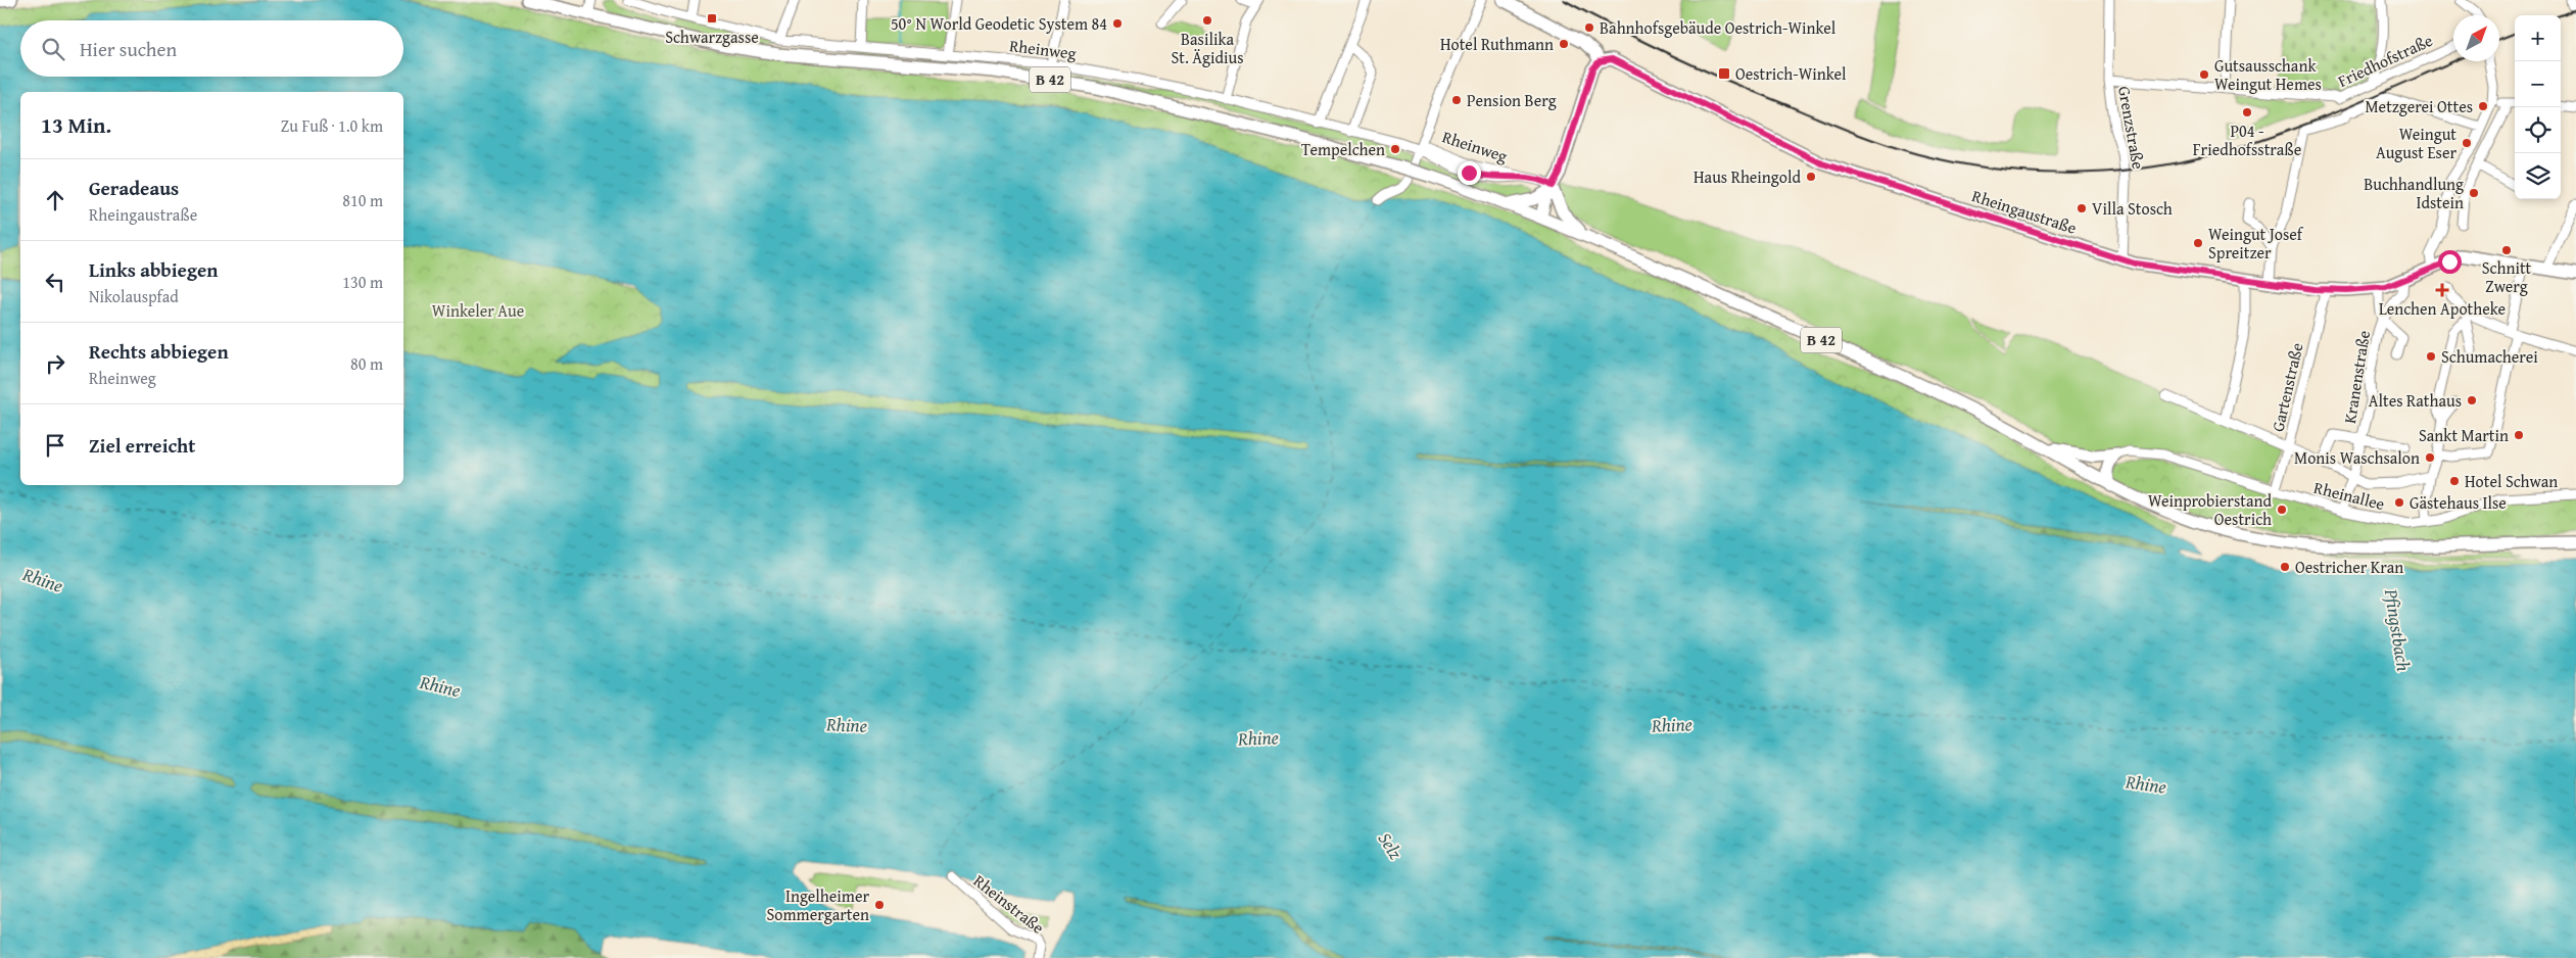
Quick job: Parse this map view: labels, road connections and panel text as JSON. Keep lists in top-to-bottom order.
{
  "streets": {
    "main road": ["B 42", "Rheingaustraße"],
    "street": [
      "Rheinweg",
      "Friedhofstraße",
      "Grenzstraße",
      "Kranenstraße",
      "Gartenstraße",
      "Rheinallee",
      "Rheinstraße"
    ]
  },
  "crossings": [
    ["Friedhofstraße", "Grenzstraße"],
    ["Grenzstraße", "Rheingaustraße"],
    ["Rheingaustraße", "Kranenstraße"],
    ["Rheingaustraße", "Gartenstraße"],
    ["Kranenstraße", "Rheinallee"],
    ["Gartenstraße", "Rheinallee"]
  ],
  "water": ["Rhine", "Pfingstbach", "Selz"],
  "parks": ["Winkeler Aue"],
  "places": {
    "transit": ["Schwarzgasse", "Oestrich-Winkel"],
    "other": [
      "Basilika St. Ägidius",
      "50° N World Geodetic System 84",
      "Bahnhofsgebäude Oestrich-Winkel",
      "Hotel Ruthmann",
      "Gutsausschank Weingut Hemes",
      "Pension Berg",
      "Metzgerei Ottes",
      "P04 - Friedhofsstraße",
      "Weingut August Eser",
      "Tempelchen",
      "Haus Rheingold",
      "Buchhandlung Idstein",
      "Villa Stosch",
      "Weingut Josef Spreitzer",
      "Schnitt Zwerg",
      "Schumacherei",
      "Altes Rathaus",
      "Sankt Martin",
      "Monis Waschsalon",
      "Hotel Schwan",
      "Gästehaus Ilse",
      "Weinprobierstand Oestrich",
      "Oestricher Kran",
      "Ingelheimer Sommergarten"
    ],
    "health": ["Lenchen Apotheke"]
  },
  "north": "top right",
  "page": {
    "map_buttons": ["+", "−"],
    "search": "Hier suchen",
    "heading": ["13 Min.", "Zu Fuß · 1.0 km"],
    "list": [
      ["Geradeaus", "Rheingaustraße", "810 m"],
      ["Links abbiegen", "Nikolauspfad", "130 m"],
      ["Rechts abbiegen", "Rheinweg", "80 m"],
      "Ziel erreicht"
    ]
  }
}
